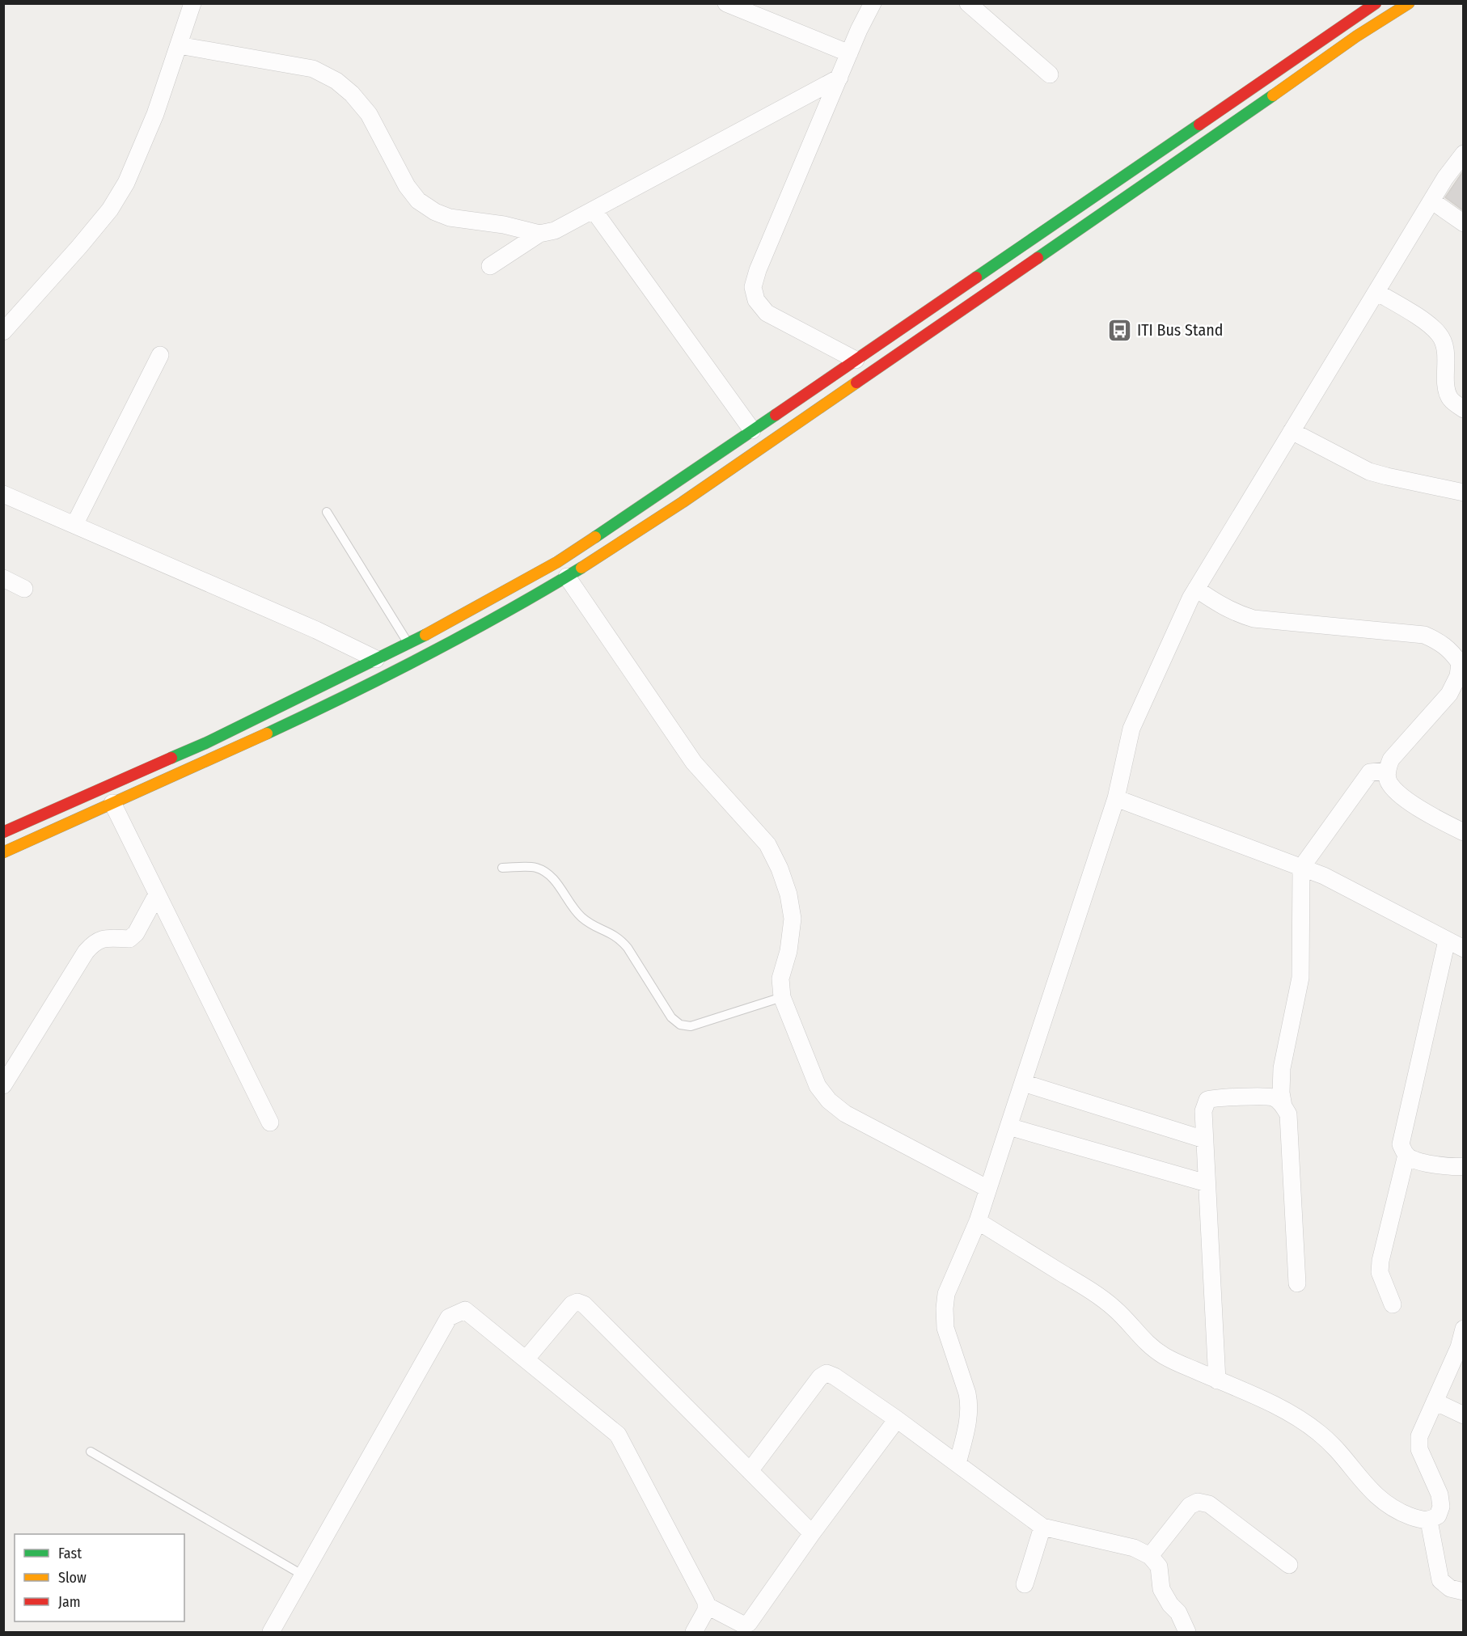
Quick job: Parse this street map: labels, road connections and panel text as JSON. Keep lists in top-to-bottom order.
{
  "places": {
    "bus stop": ["ITI Bus Stand"]
  },
  "legend": ["Fast", "Slow", "Jam"]
}
